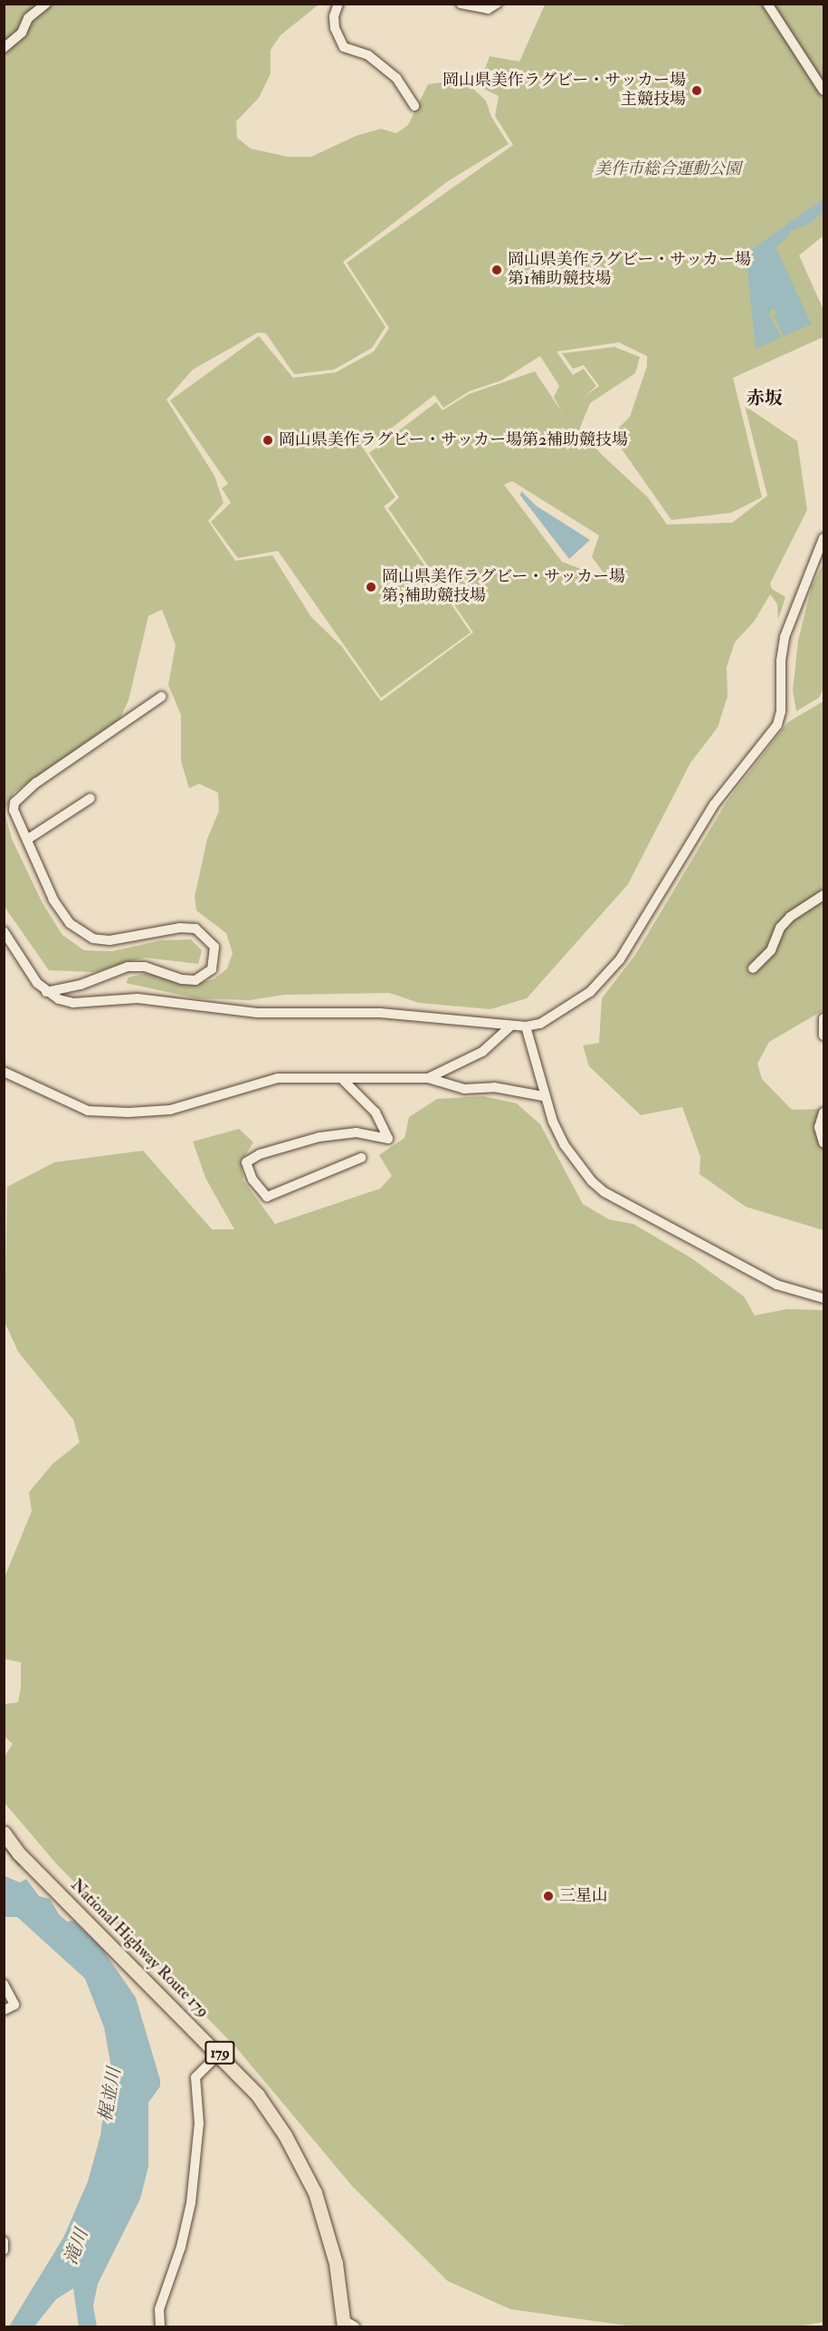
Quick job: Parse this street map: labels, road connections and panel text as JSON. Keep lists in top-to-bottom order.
{
  "streets": {
    "highway": ["National Highway Route 179", "179"]
  },
  "districts": ["赤坂"],
  "water": ["梶並川", "滝川"],
  "parks": ["美作市総合運動公園"],
  "places": [
    "岡山県美作ラグビー・サッカー場 主競技場",
    "岡山県美作ラグビー・サッカー場 第1補助競技場",
    "岡山県美作ラグビー・サッカー場第2補助競技場",
    "岡山県美作ラグビー・サッカー場 第3補助競技場",
    "三星山"
  ]
}
